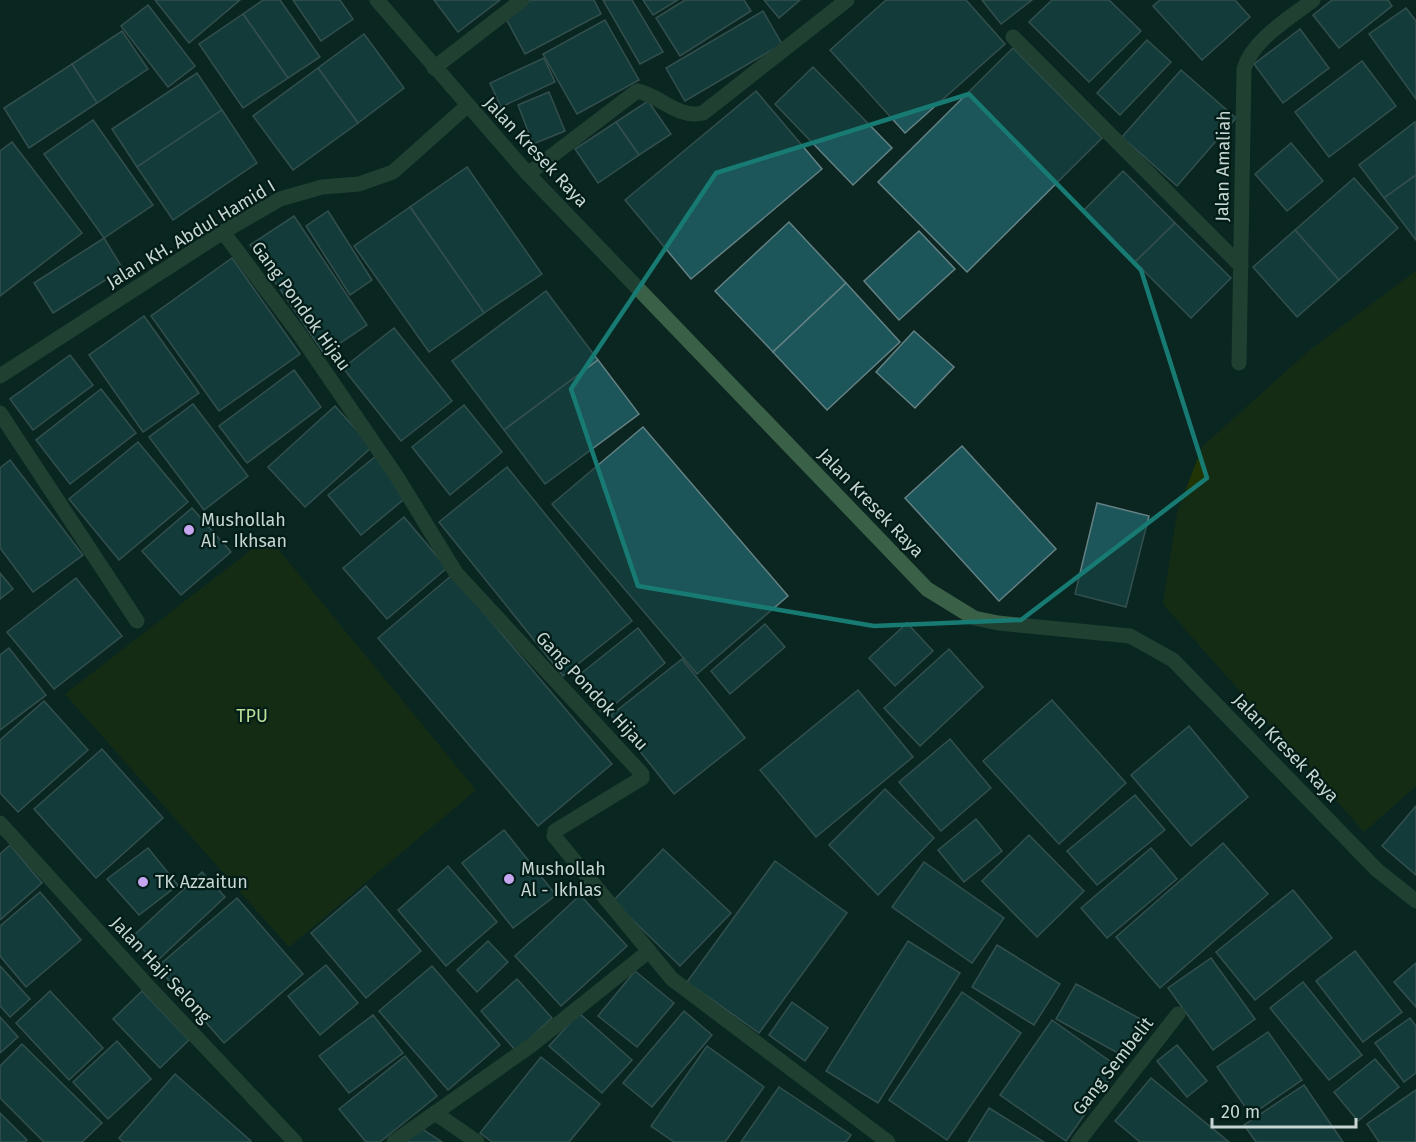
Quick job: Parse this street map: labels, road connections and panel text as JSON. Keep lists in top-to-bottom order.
{
  "streets": {
    "street": [
      "Jalan Kresek Raya",
      "Jalan Amaliah",
      "Jalan KH. Abdul Hamid I",
      "Gang Pondok Hijau",
      "Jalan Haji Selong",
      "Gang Sembelit"
    ]
  },
  "crossings": [
    ["Jalan Kresek Raya", "Jalan KH. Abdul Hamid I"],
    ["Jalan KH. Abdul Hamid I", "Gang Pondok Hijau"]
  ],
  "parks": ["TPU"],
  "places": ["Mushollah Al - Ikhsan", "Mushollah Al - Ikhlas", "TK Azzaitun"],
  "scale_bar": "20 m"
}
